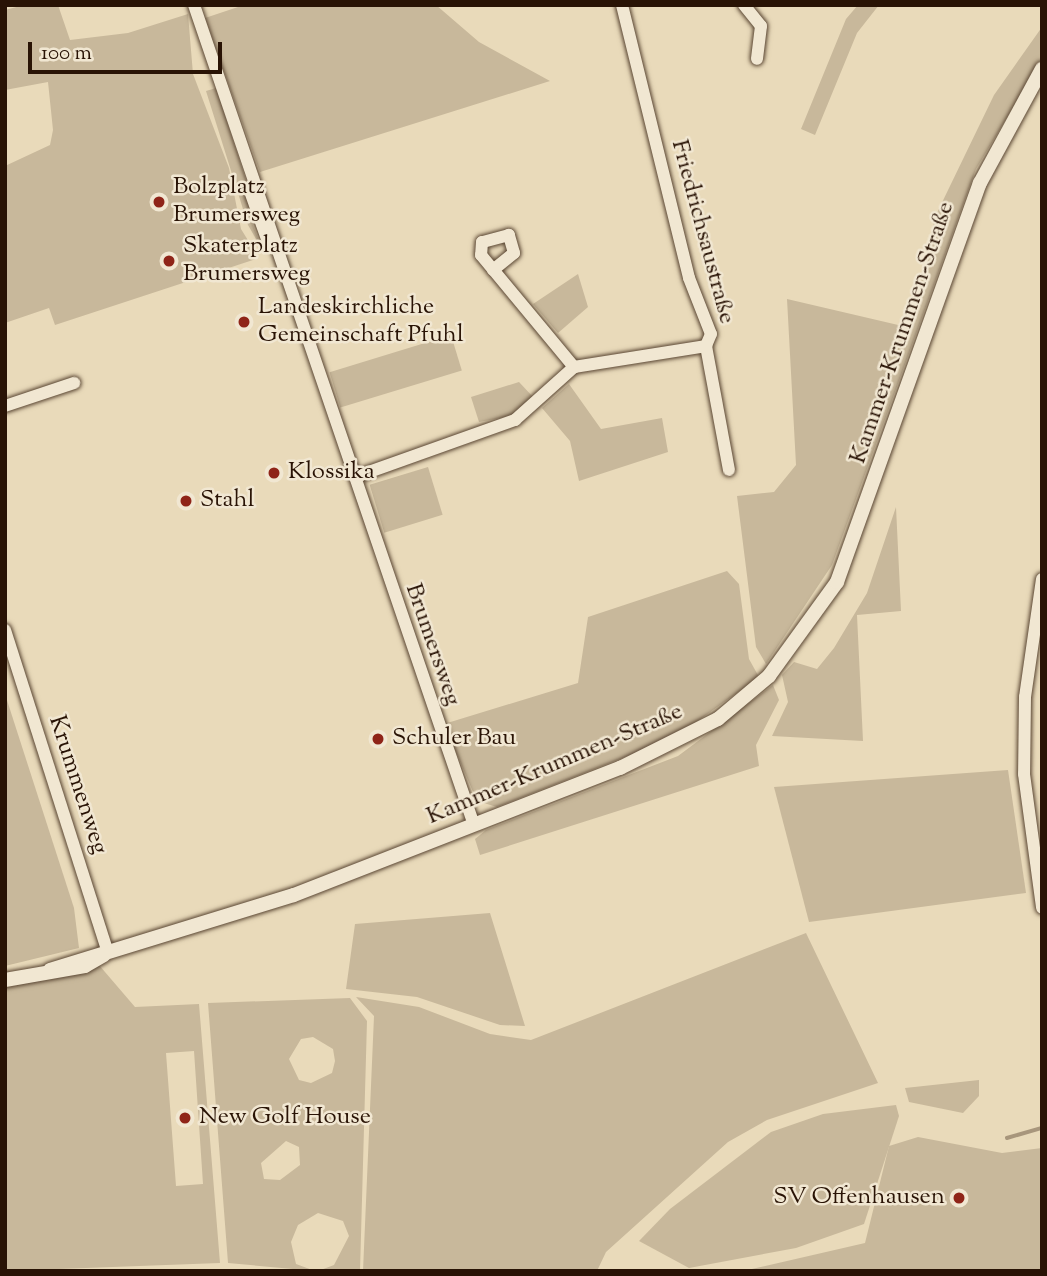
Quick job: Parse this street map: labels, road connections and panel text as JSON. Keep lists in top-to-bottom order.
{
  "streets": {
    "street": [
      "Friedrichsaustraße",
      "Kammer-Krummen-Straße",
      "Brumersweg",
      "Krummenweg"
    ]
  },
  "crossings": [
    ["Kammer-Krummen-Straße", "Brumersweg"],
    ["Kammer-Krummen-Straße", "Krummenweg"]
  ],
  "places": [
    "Bolzplatz Brumersweg",
    "Skaterplatz Brumersweg",
    "Landeskirchliche Gemeinschaft Pfuhl",
    "Klossika",
    "Stahl",
    "Schuler Bau",
    "New Golf House",
    "SV Offenhausen"
  ],
  "scale_bar": "100 m"
}
